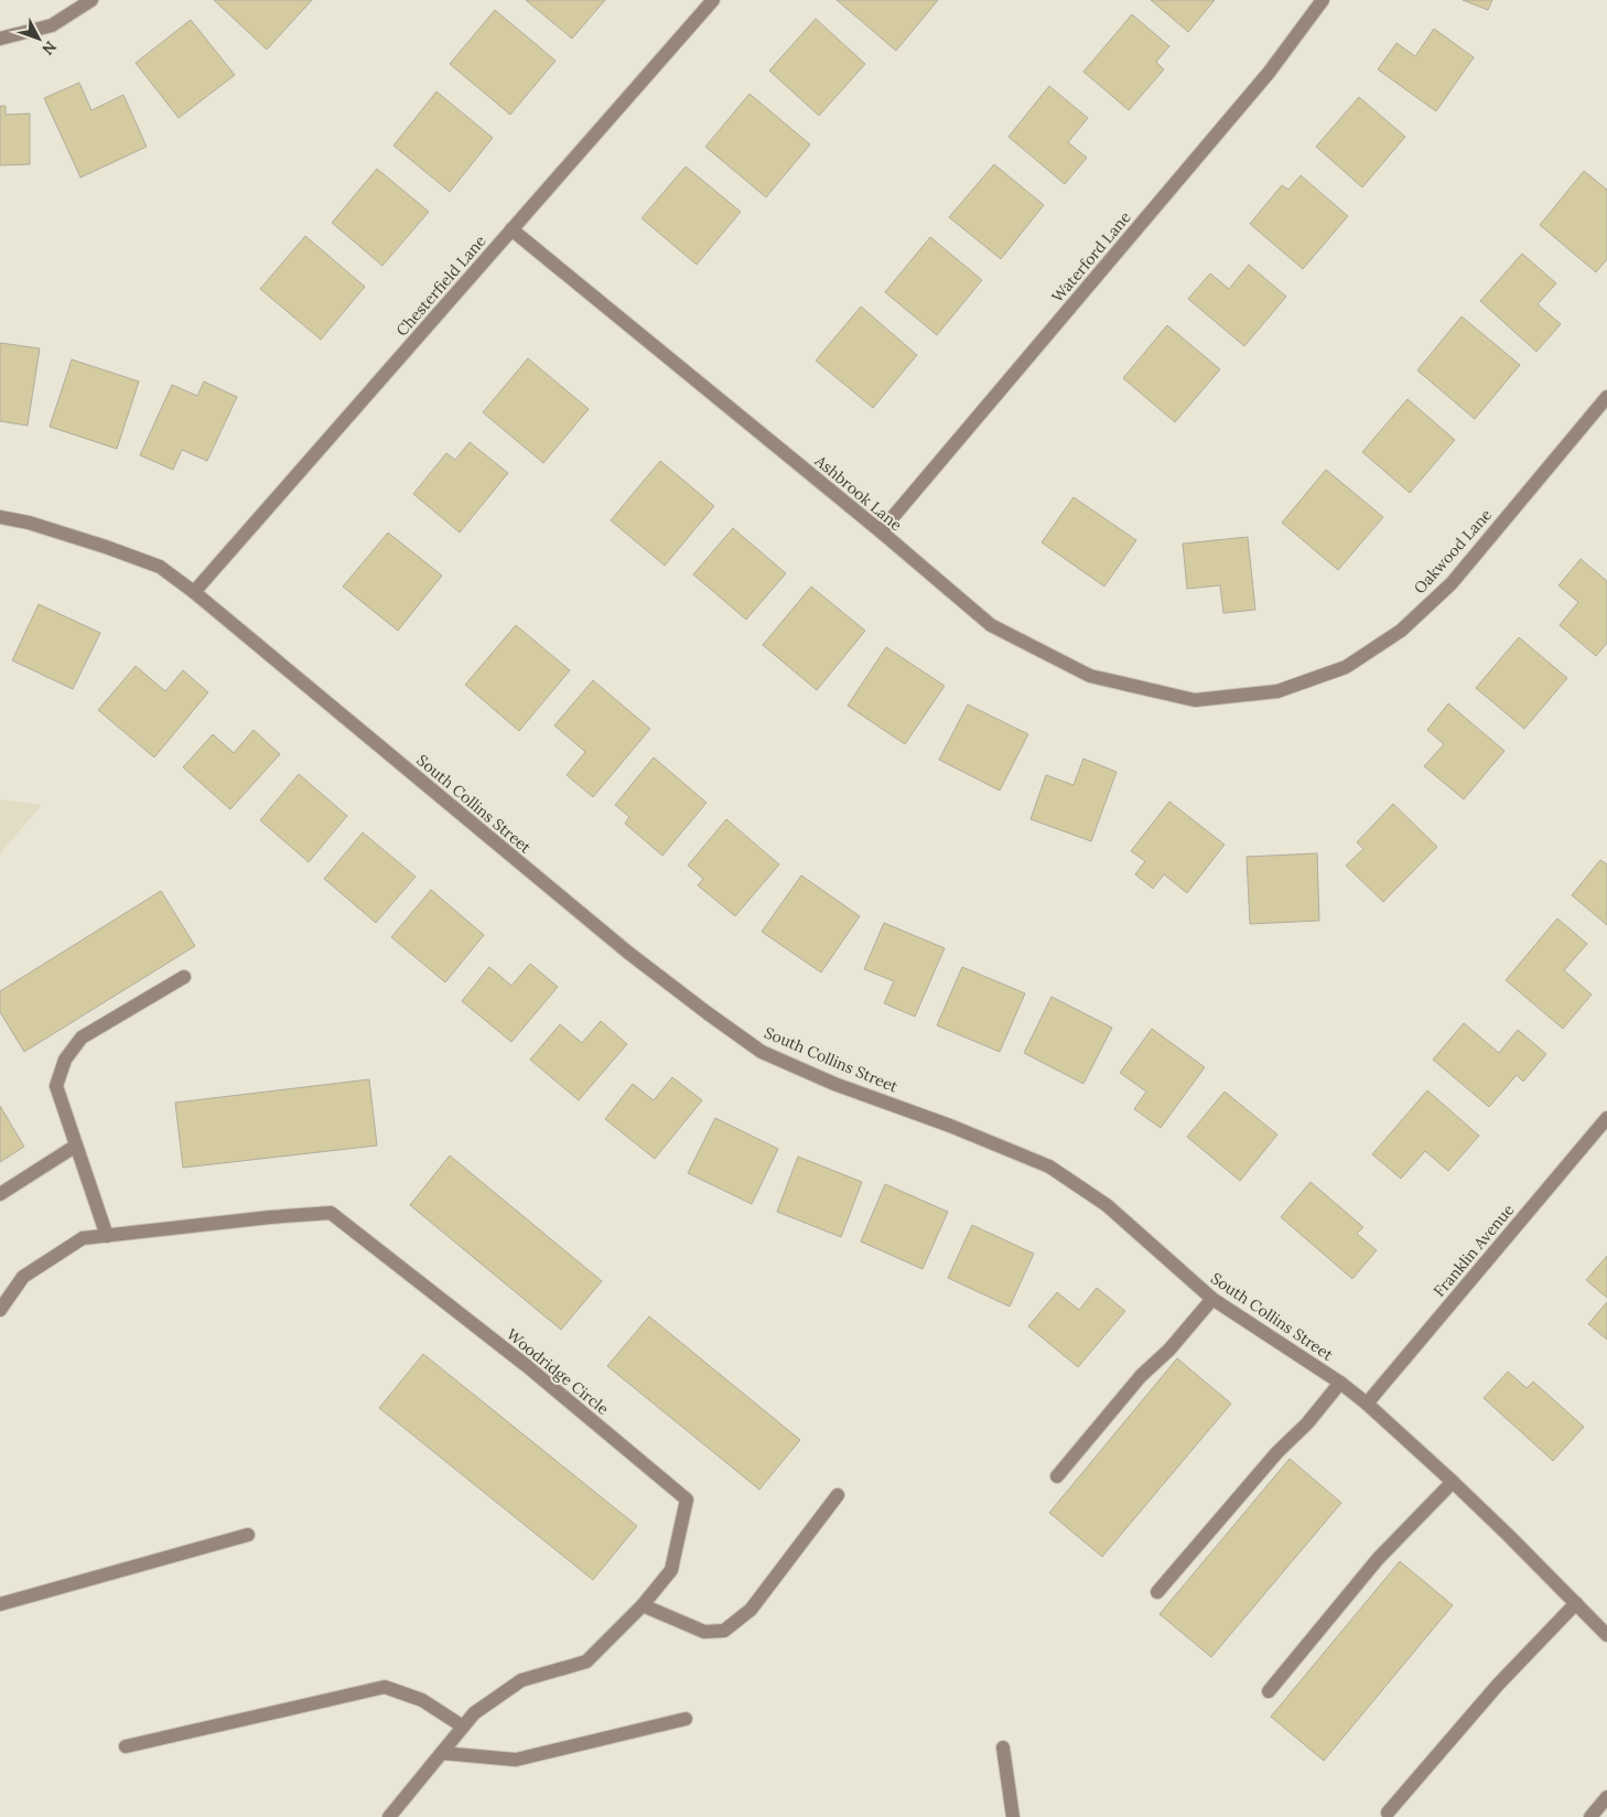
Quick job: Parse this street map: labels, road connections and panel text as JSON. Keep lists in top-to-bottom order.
{
  "streets": {
    "street": [
      "Waterford Lane",
      "Chesterfield Lane",
      "Ashbrook Lane",
      "Oakwood Lane",
      "South Collins Street",
      "Franklin Avenue",
      "Woodridge Circle"
    ]
  },
  "crossings": [
    ["Waterford Lane", "Ashbrook Lane"],
    ["Chesterfield Lane", "Ashbrook Lane"],
    ["Chesterfield Lane", "South Collins Street"],
    ["Ashbrook Lane", "Oakwood Lane"],
    ["South Collins Street", "Franklin Avenue"]
  ],
  "north": "bottom right"
}
